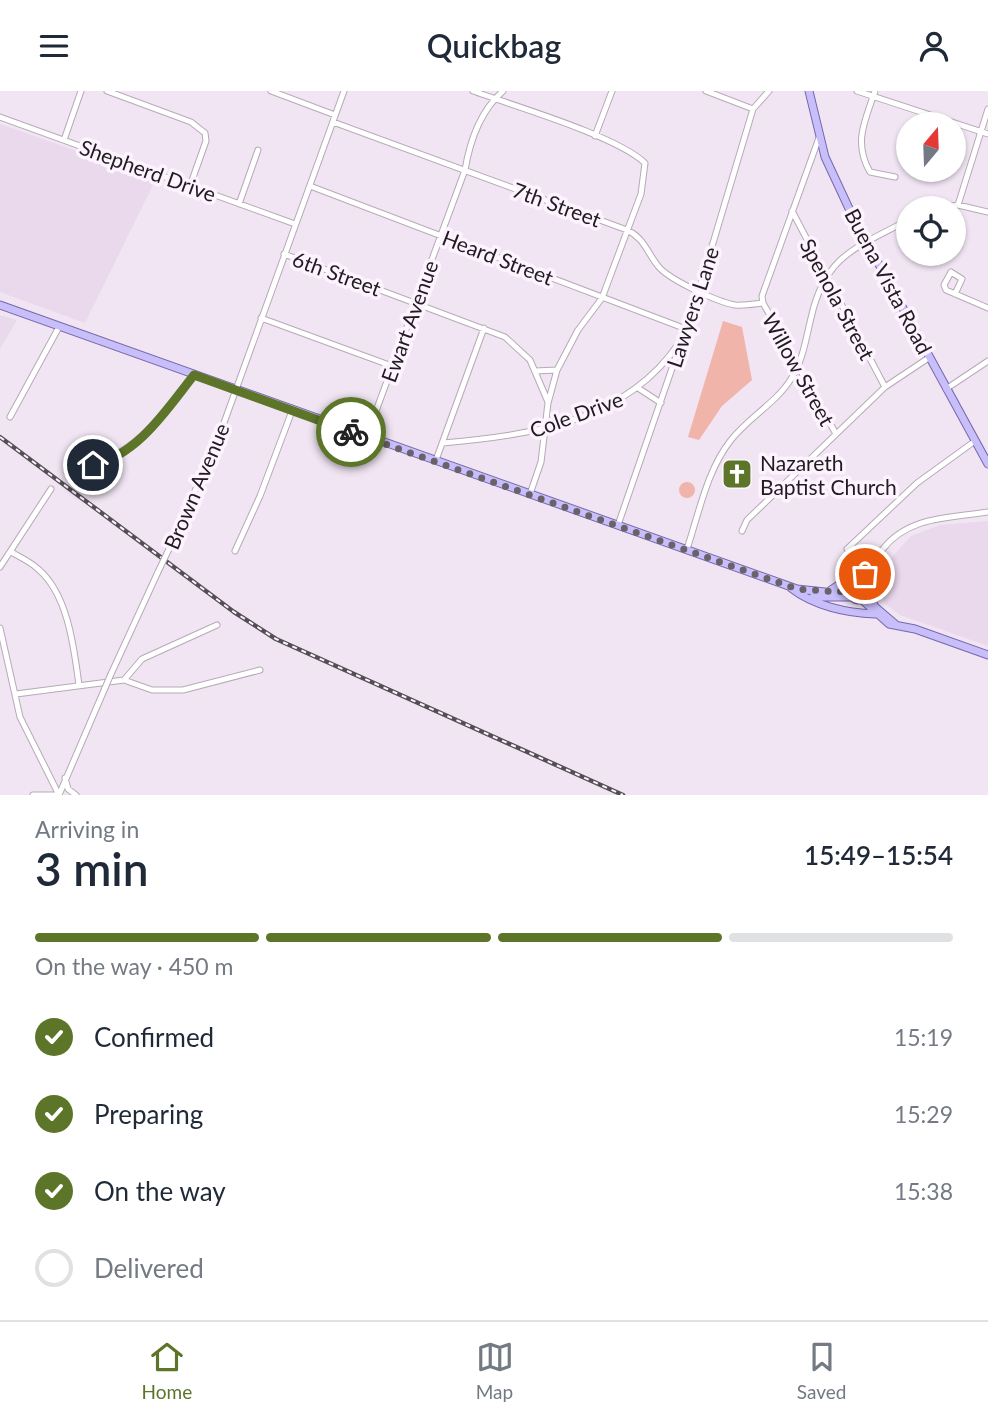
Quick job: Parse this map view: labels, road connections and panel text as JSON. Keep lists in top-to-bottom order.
{
  "streets": {
    "main road": ["Buena Vista Road"],
    "street": [
      "Shepherd Drive",
      "7th Street",
      "Heard Street",
      "6th Street",
      "Spenola Street",
      "Lawyers Lane",
      "Ewart Avenue",
      "Willow Street",
      "Cole Drive",
      "Brown Avenue"
    ]
  },
  "crossings": [
    ["Shepherd Drive", "Brown Avenue"],
    ["7th Street", "Lawyers Lane"],
    ["7th Street", "Ewart Avenue"],
    ["7th Street", "Willow Street"],
    ["7th Street", "Brown Avenue"],
    ["Heard Street", "Lawyers Lane"],
    ["Heard Street", "Ewart Avenue"],
    ["Heard Street", "Brown Avenue"],
    ["6th Street", "Ewart Avenue"],
    ["6th Street", "Brown Avenue"],
    ["Lawyers Lane", "Cole Drive"]
  ],
  "places": {
    "church": ["Nazareth Baptist Church"]
  },
  "north": "top",
  "page": {
    "header": "Quickbag",
    "heading": ["3 min", "Arriving in", "15:49–15:54"],
    "bar": "On the way · 450 m",
    "list": [
      ["Confirmed", "15:19"],
      ["Preparing", "15:29"],
      ["On the way", "15:38"],
      "Delivered"
    ],
    "tabs": ["Home", "Map", "Saved"]
  }
}
